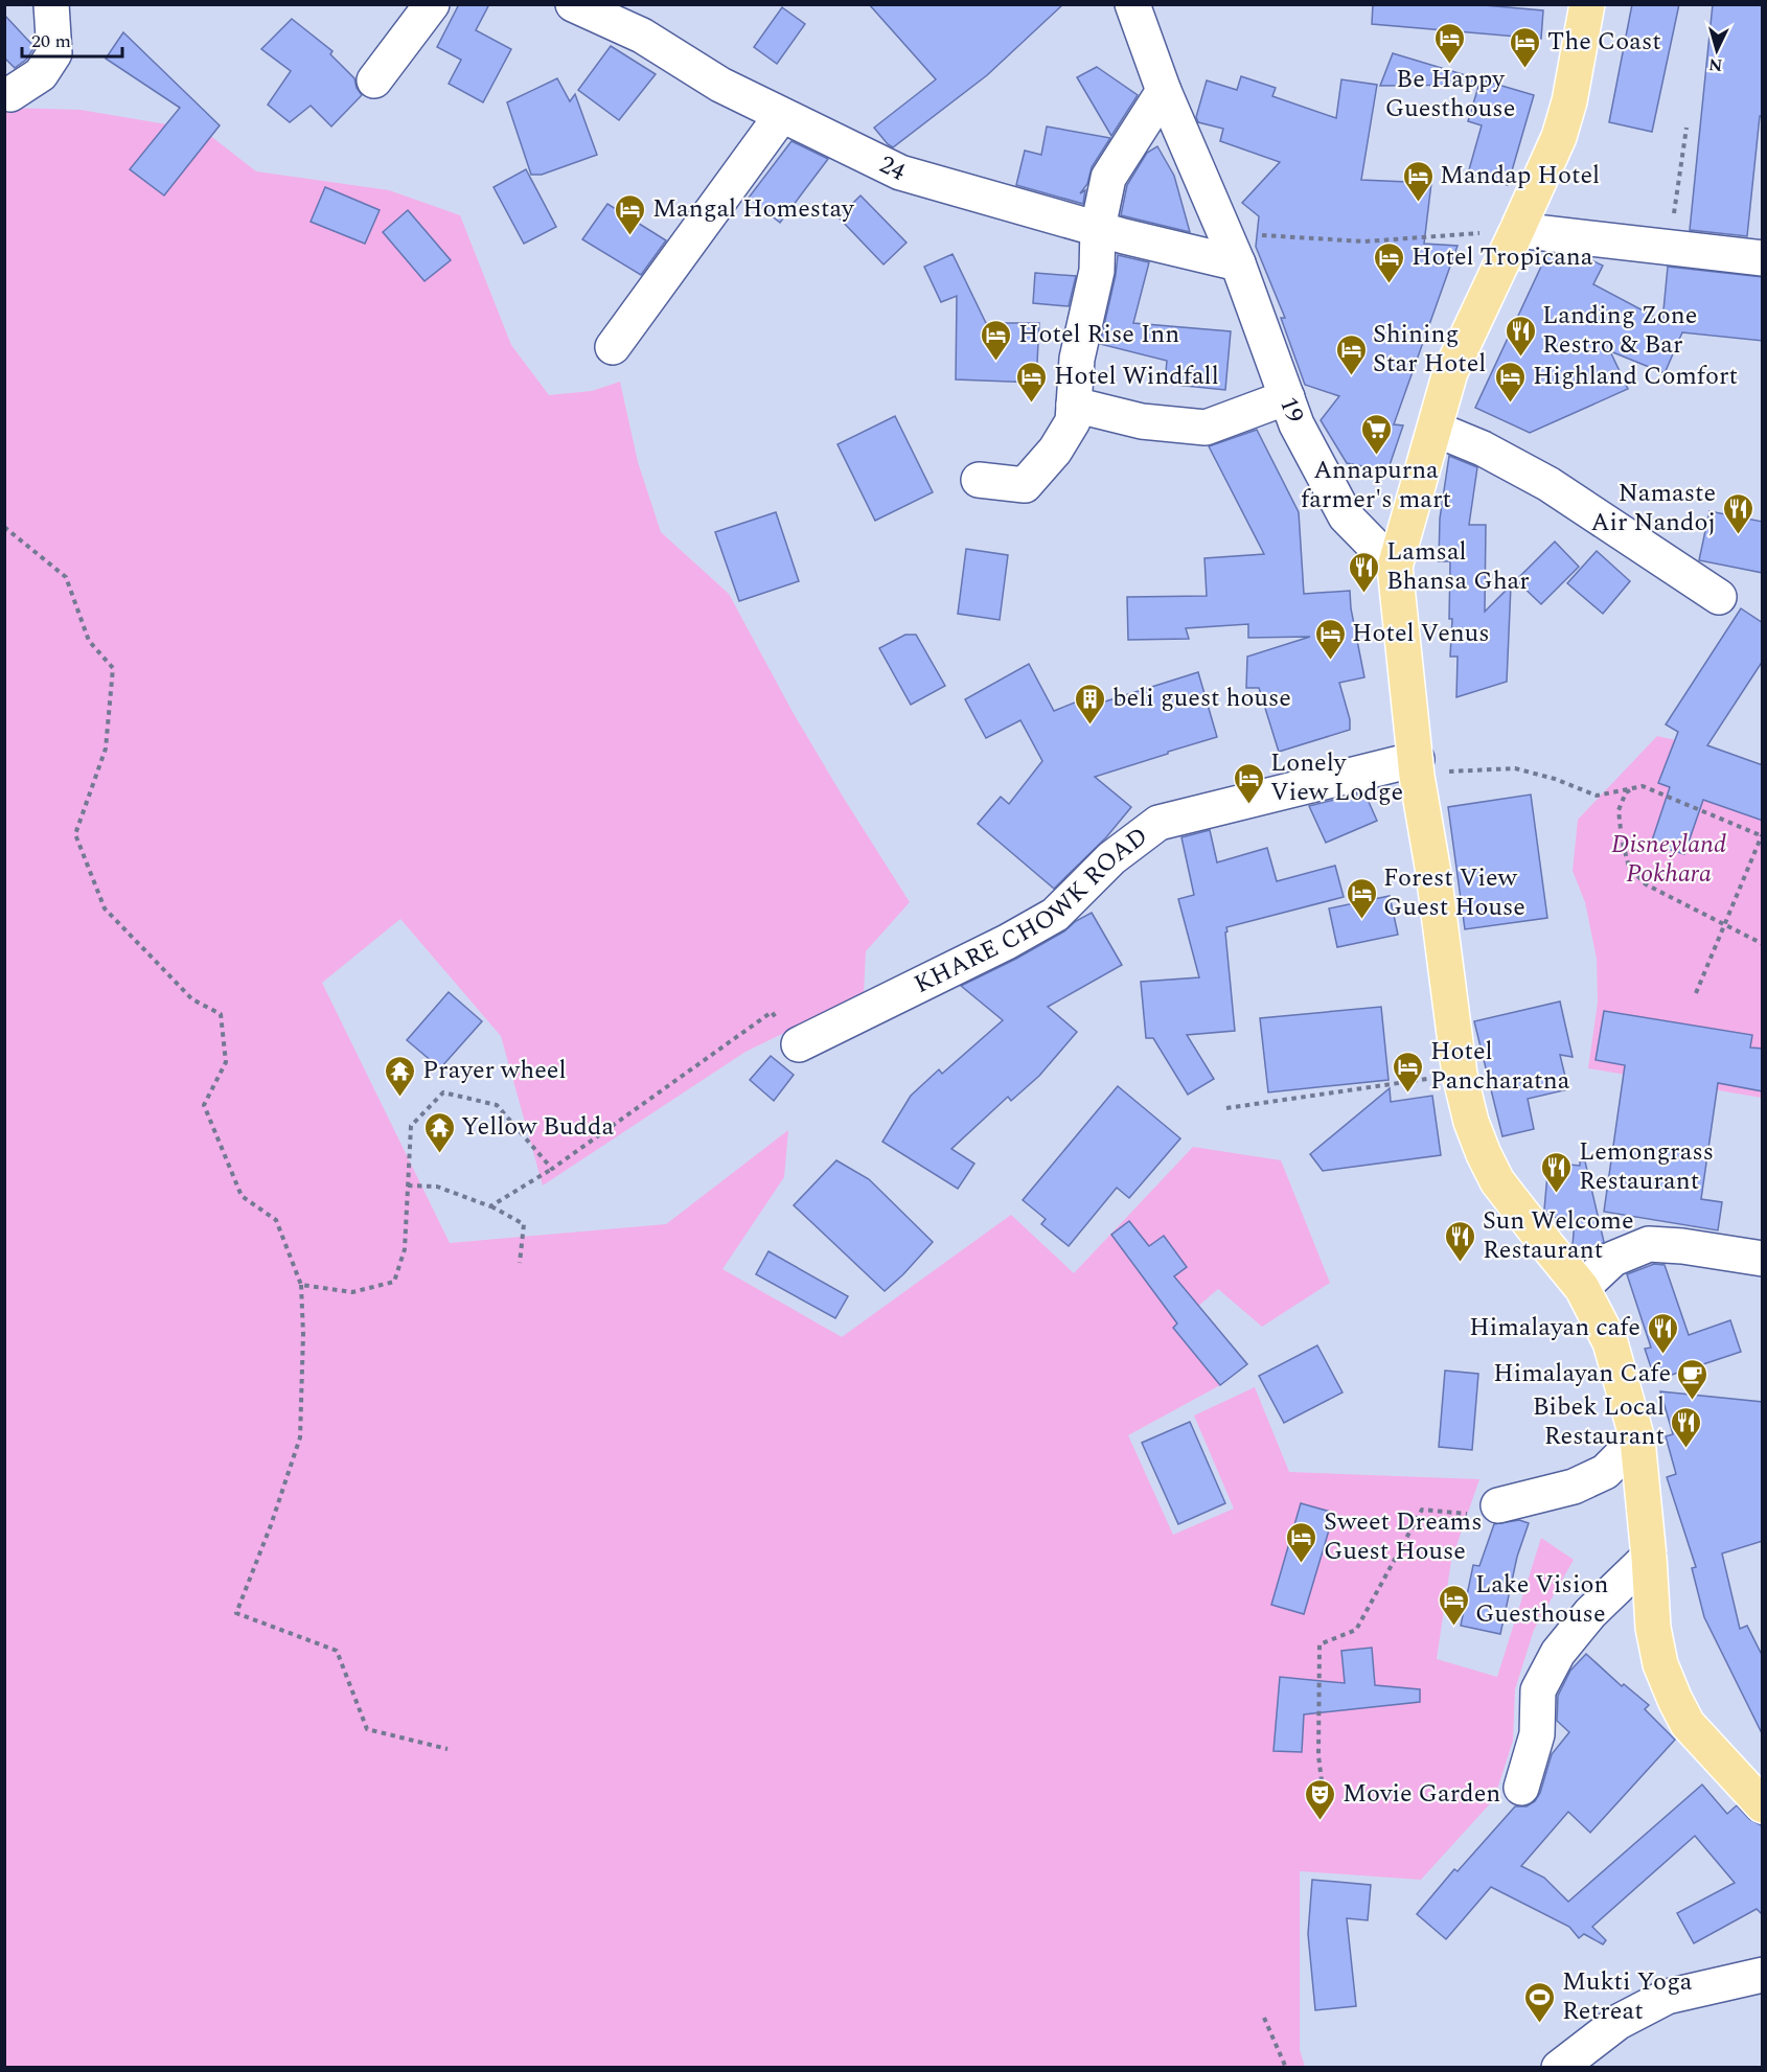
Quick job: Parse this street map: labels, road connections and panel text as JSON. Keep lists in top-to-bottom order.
{
  "streets": {
    "street": ["24", "19", "KHARE CHOWK ROAD"]
  },
  "crossings": [
    ["24", "19"]
  ],
  "parks": ["Disneyland Pokhara"],
  "places": {
    "hotel": [
      "Be Happy Guesthouse",
      "The Coast",
      "Mandap Hotel",
      "Mangal Homestay",
      "Hotel Tropicana",
      "Hotel Rise Inn",
      "Shining Star Hotel",
      "Hotel Windfall",
      "Highland Comfort",
      "Hotel Venus",
      "Lonely View Lodge",
      "Forest View Guest House",
      "Hotel Pancharatna",
      "Sweet Dreams Guest House",
      "Lake Vision Guesthouse"
    ],
    "restaurant": [
      "Landing Zone Restro & Bar",
      "Namaste Air Nandoj",
      "Lamsal Bhansa Ghar",
      "Lemongrass Restaurant",
      "Sun Welcome Restaurant",
      "Himalayan cafe",
      "Bibek Local Restaurant"
    ],
    "supermarket": ["Annapurna farmer's mart"],
    "building": ["beli guest house"],
    "temple": ["Prayer wheel", "Yellow Budda"],
    "cafe": ["Himalayan Cafe"],
    "theatre": ["Movie Garden"],
    "sports": ["Mukti Yoga Retreat"]
  },
  "scale_bar": "20 m",
  "north": "bottom"
}
